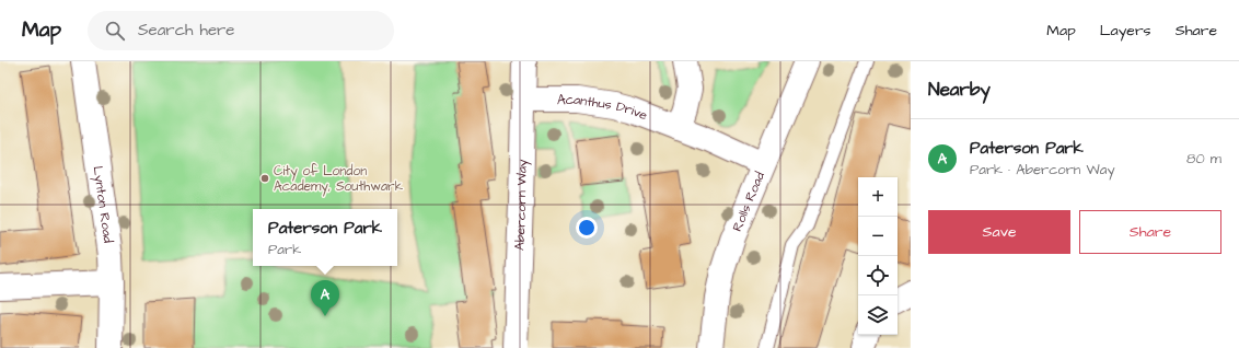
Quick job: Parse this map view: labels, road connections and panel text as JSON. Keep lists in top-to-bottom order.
{
  "streets": {
    "street": [
      "Acanthus Drive",
      "Rolls Road",
      "Lynton Road",
      "Abercorn Way"
    ]
  },
  "crossings": [
    ["Acanthus Drive", "Rolls Road"],
    ["Acanthus Drive", "Abercorn Way"]
  ],
  "places": ["City of London Academy, Southwark"],
  "page": {
    "header": "Map",
    "search": "Search here",
    "nav": ["Map", "Layers", "Share"],
    "heading": "Nearby",
    "list": [
      {
        "mark": "A",
        "name": "Paterson Park",
        "note": "Park · Abercorn Way",
        "value": "80 m"
      }
    ],
    "map_buttons": ["+", "−"],
    "buttons": ["Save", "Share"],
    "popup": ["Paterson Park", "Park"],
    "pins": "A"
  }
}
